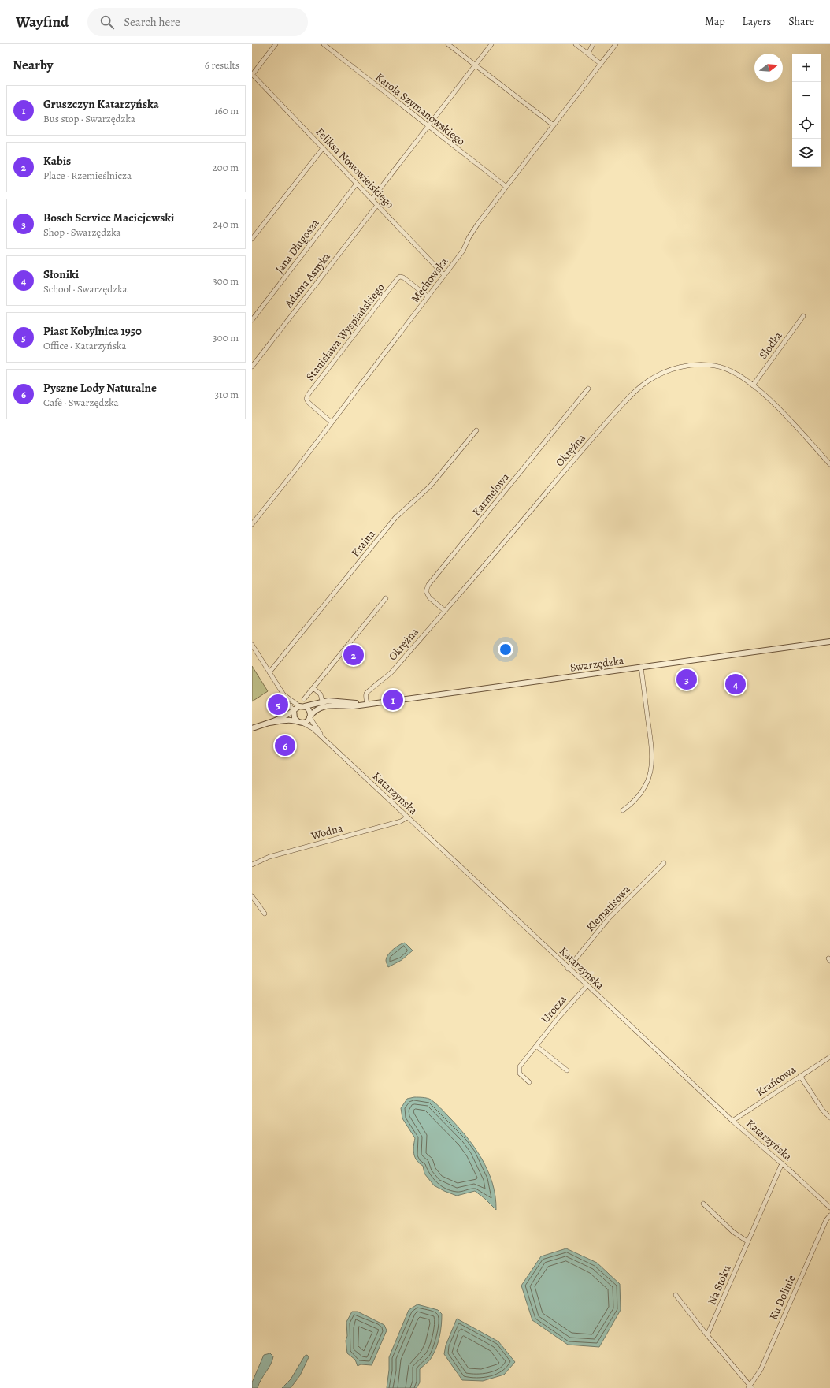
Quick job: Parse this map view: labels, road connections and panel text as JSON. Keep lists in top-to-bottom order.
{
  "streets": {
    "street": [
      "Karola Szymanowskiego",
      "Feliksa Nowowiejskiego",
      "Jana Długosza",
      "Adama Asnyka",
      "Mechowska",
      "Stanisława Wyspiańskiego",
      "Słodka",
      "Okrężna",
      "Karmelowa",
      "Kraina",
      "Swarzędzka",
      "Katarzyńska",
      "Wodna",
      "Klematisowa",
      "Urocza",
      "Krańcowa",
      "Na Stoku",
      "Ku Dolinie"
    ]
  },
  "crossings": [
    ["Karola Szymanowskiego", "Mechowska"],
    ["Feliksa Nowowiejskiego", "Jana Długosza"],
    ["Feliksa Nowowiejskiego", "Adama Asnyka"],
    ["Feliksa Nowowiejskiego", "Mechowska"],
    ["Mechowska", "Stanisława Wyspiańskiego"],
    ["Słodka", "Okrężna"],
    ["Okrężna", "Karmelowa"],
    ["Okrężna", "Swarzędzka"],
    ["Swarzędzka", "Katarzyńska"],
    ["Katarzyńska", "Wodna"],
    ["Katarzyńska", "Klematisowa"],
    ["Katarzyńska", "Urocza"],
    ["Katarzyńska", "Krańcowa"],
    ["Katarzyńska", "Na Stoku"]
  ],
  "north": "right",
  "page": {
    "header": "Wayfind",
    "search": "Search here",
    "nav": ["Map", "Layers", "Share"],
    "heading": ["Nearby", "6 results"],
    "map_buttons": ["+", "−"],
    "list": [
      {
        "mark": "1",
        "name": "Gruszczyn Katarzyńska",
        "note": "Bus stop · Swarzędzka",
        "value": "160 m"
      },
      {
        "mark": "2",
        "name": "Kabis",
        "note": "Place · Rzemieślnicza",
        "value": "200 m"
      },
      {
        "mark": "3",
        "name": "Bosch Service Maciejewski",
        "note": "Shop · Swarzędzka",
        "value": "240 m"
      },
      {
        "mark": "4",
        "name": "Słoniki",
        "note": "School · Swarzędzka",
        "value": "300 m"
      },
      {
        "mark": "5",
        "name": "Piast Kobylnica 1950",
        "note": "Office · Katarzyńska",
        "value": "300 m"
      },
      {
        "mark": "6",
        "name": "Pyszne Lody Naturalne",
        "note": "Café · Swarzędzka",
        "value": "310 m"
      }
    ],
    "pins": [
      "2",
      "3",
      "4",
      "1",
      "5",
      "6"
    ]
  }
}
